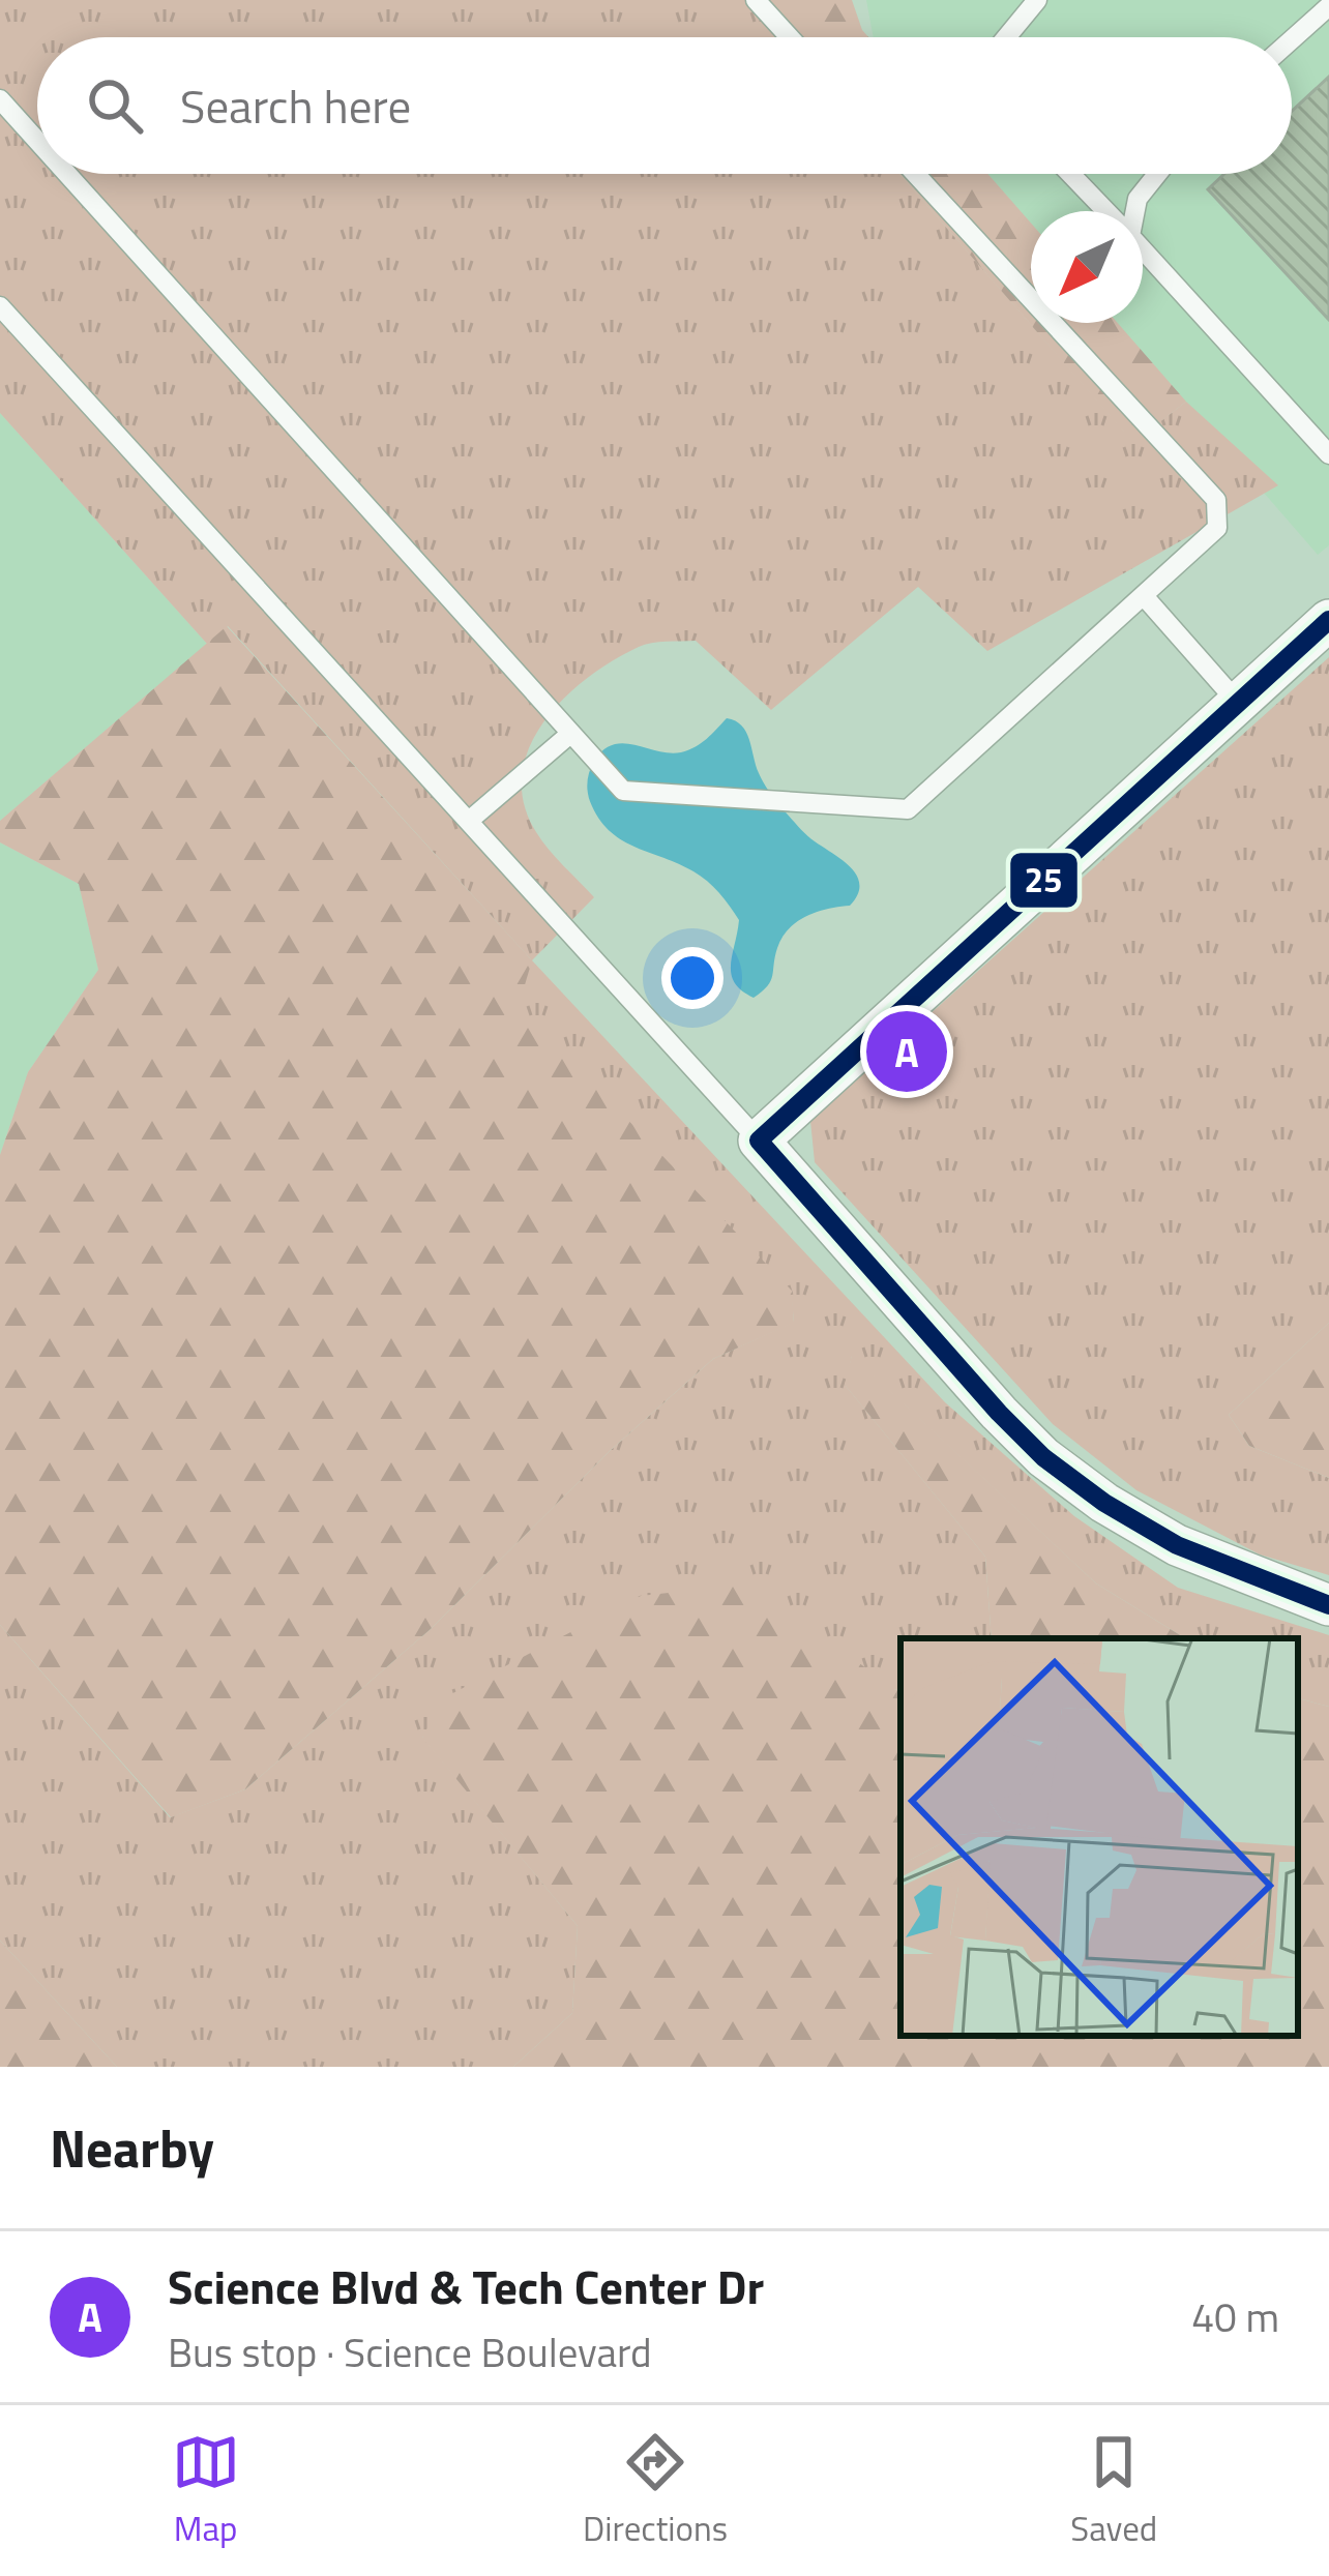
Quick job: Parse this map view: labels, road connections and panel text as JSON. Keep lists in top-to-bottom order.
{
  "lines": ["transit line 25"],
  "north": "bottom left",
  "page": {
    "search": "Search here",
    "pins": "A",
    "heading": "Nearby",
    "list": [
      {
        "mark": "A",
        "name": "Science Blvd & Tech Center Dr",
        "note": "Bus stop · Science Boulevard",
        "value": "40 m"
      }
    ],
    "nav": ["Map", "Directions", "Saved"]
  }
}
